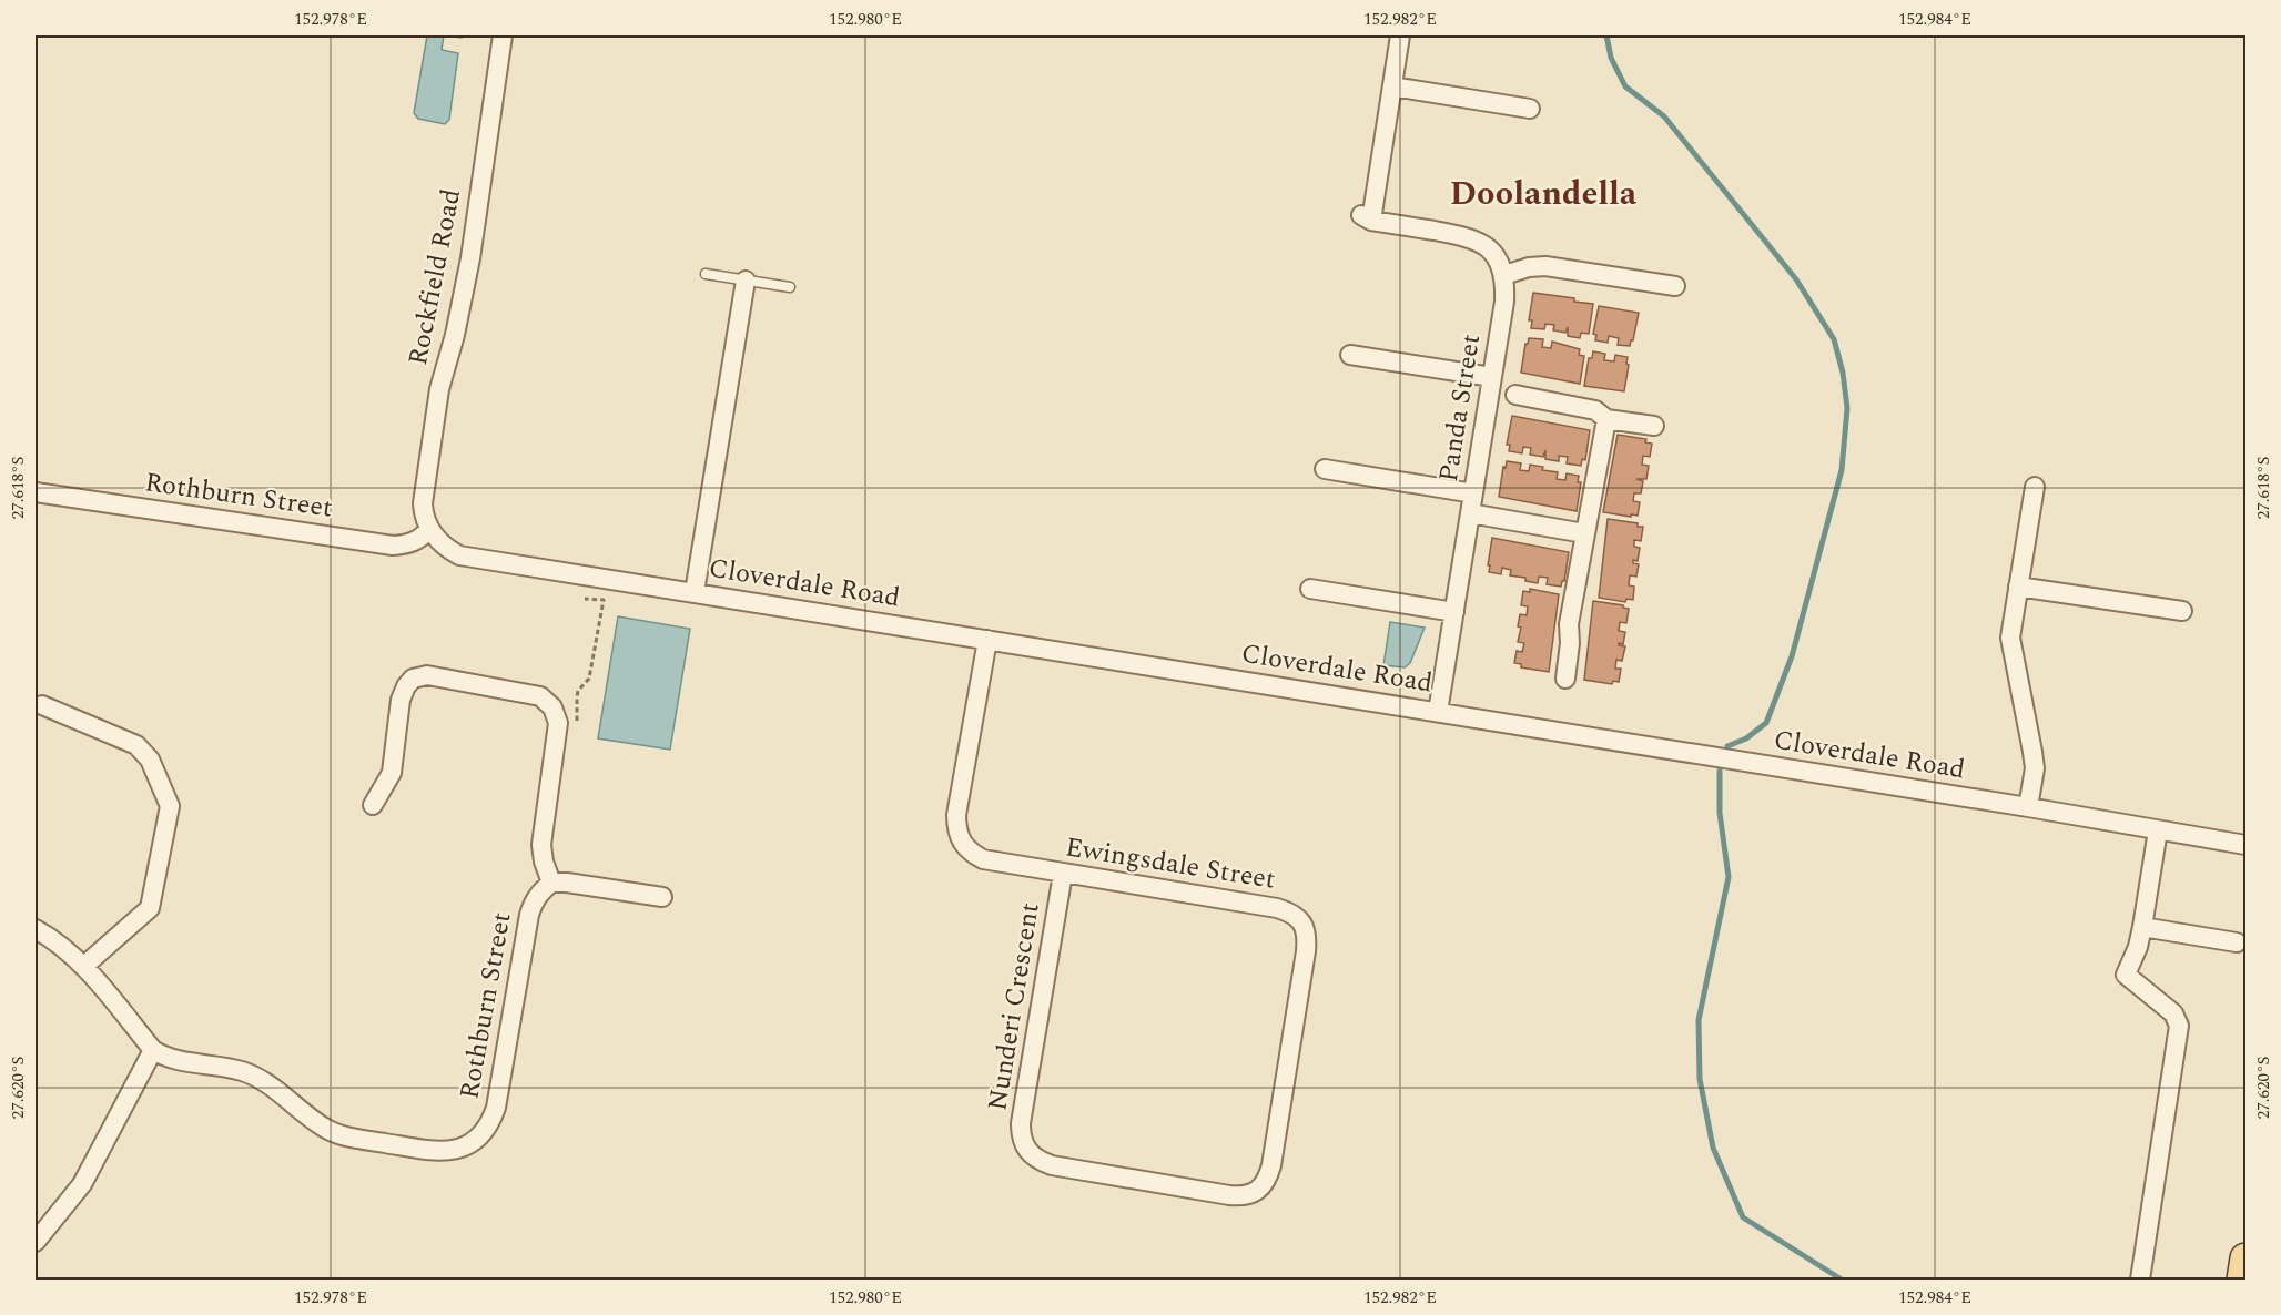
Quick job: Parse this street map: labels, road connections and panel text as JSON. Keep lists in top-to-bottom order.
{
  "streets": {
    "street": [
      "Rockfield Road",
      "Panda Street",
      "Rothburn Street",
      "Cloverdale Road",
      "Ewingsdale Street",
      "Nunderi Crescent"
    ]
  },
  "crossings": [
    ["Rockfield Road", "Rothburn Street"],
    ["Rockfield Road", "Cloverdale Road"],
    ["Panda Street", "Cloverdale Road"],
    ["Rothburn Street", "Cloverdale Road"],
    ["Cloverdale Road", "Ewingsdale Street"],
    ["Ewingsdale Street", "Nunderi Crescent"]
  ],
  "districts": ["Doolandella"],
  "coordinates": [
    "152.978°E",
    "152.980°E",
    "152.982°E",
    "152.984°E",
    "27.618°S",
    "27.620°S"
  ]
}
